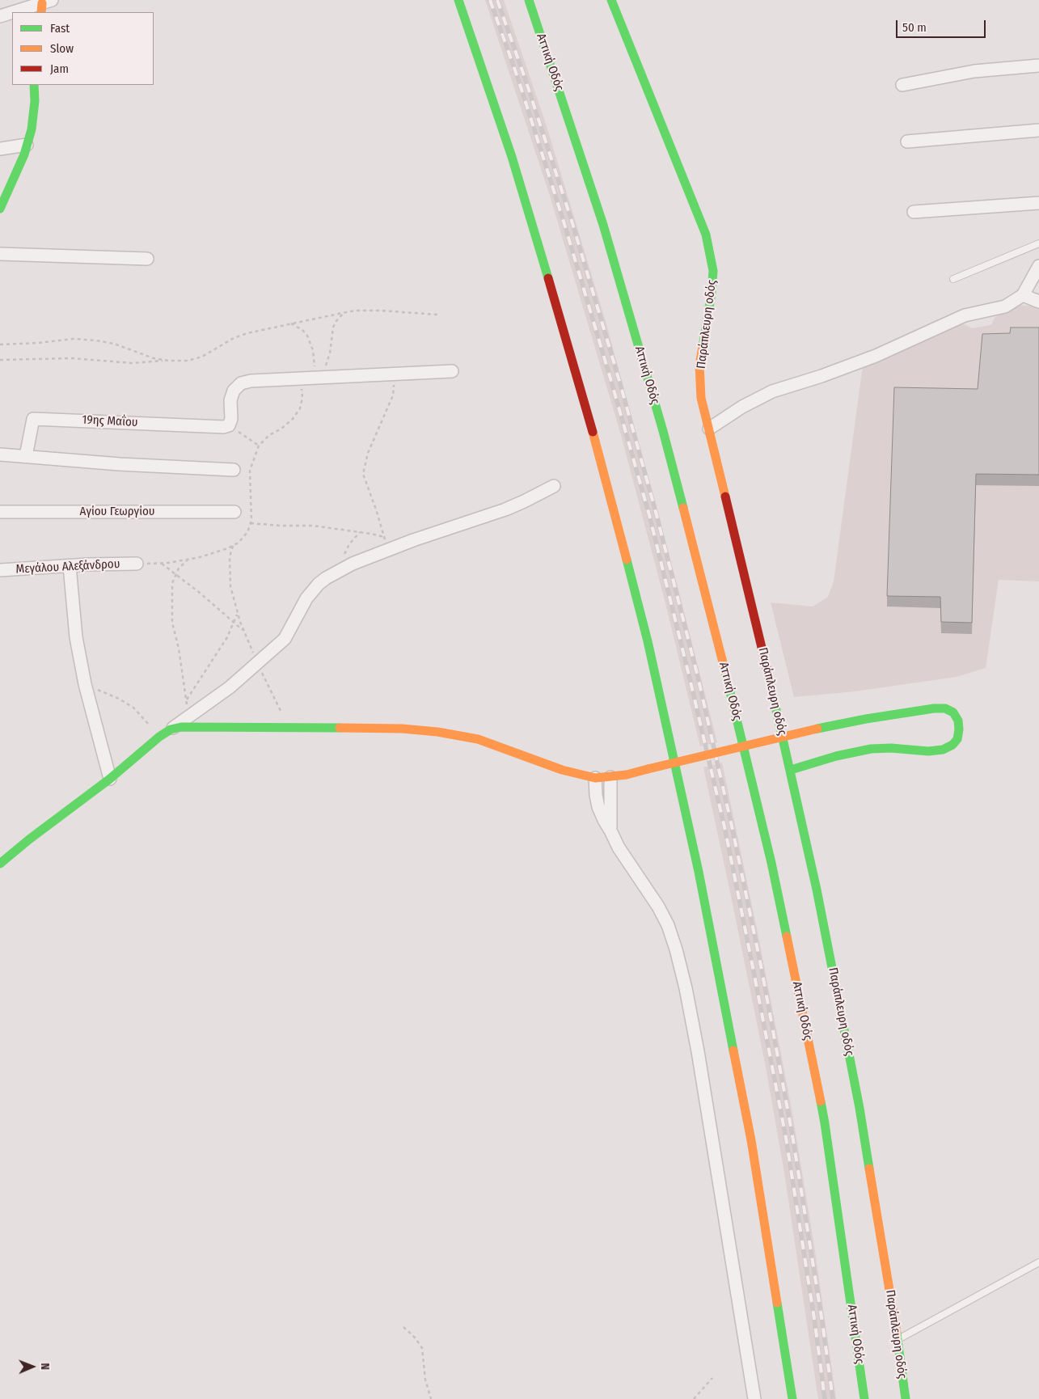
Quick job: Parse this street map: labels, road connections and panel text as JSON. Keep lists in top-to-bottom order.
{
  "streets": {
    "main road": ["Αττική Οδός", "Παράπλευρη οδός"],
    "street": ["19ης Μαΐου", "Αγίου Γεωργίου", "Μεγάλου Αλεξάνδρου"]
  },
  "legend": ["Fast", "Slow", "Jam"],
  "scale_bar": "50 m",
  "north": "right"
}
